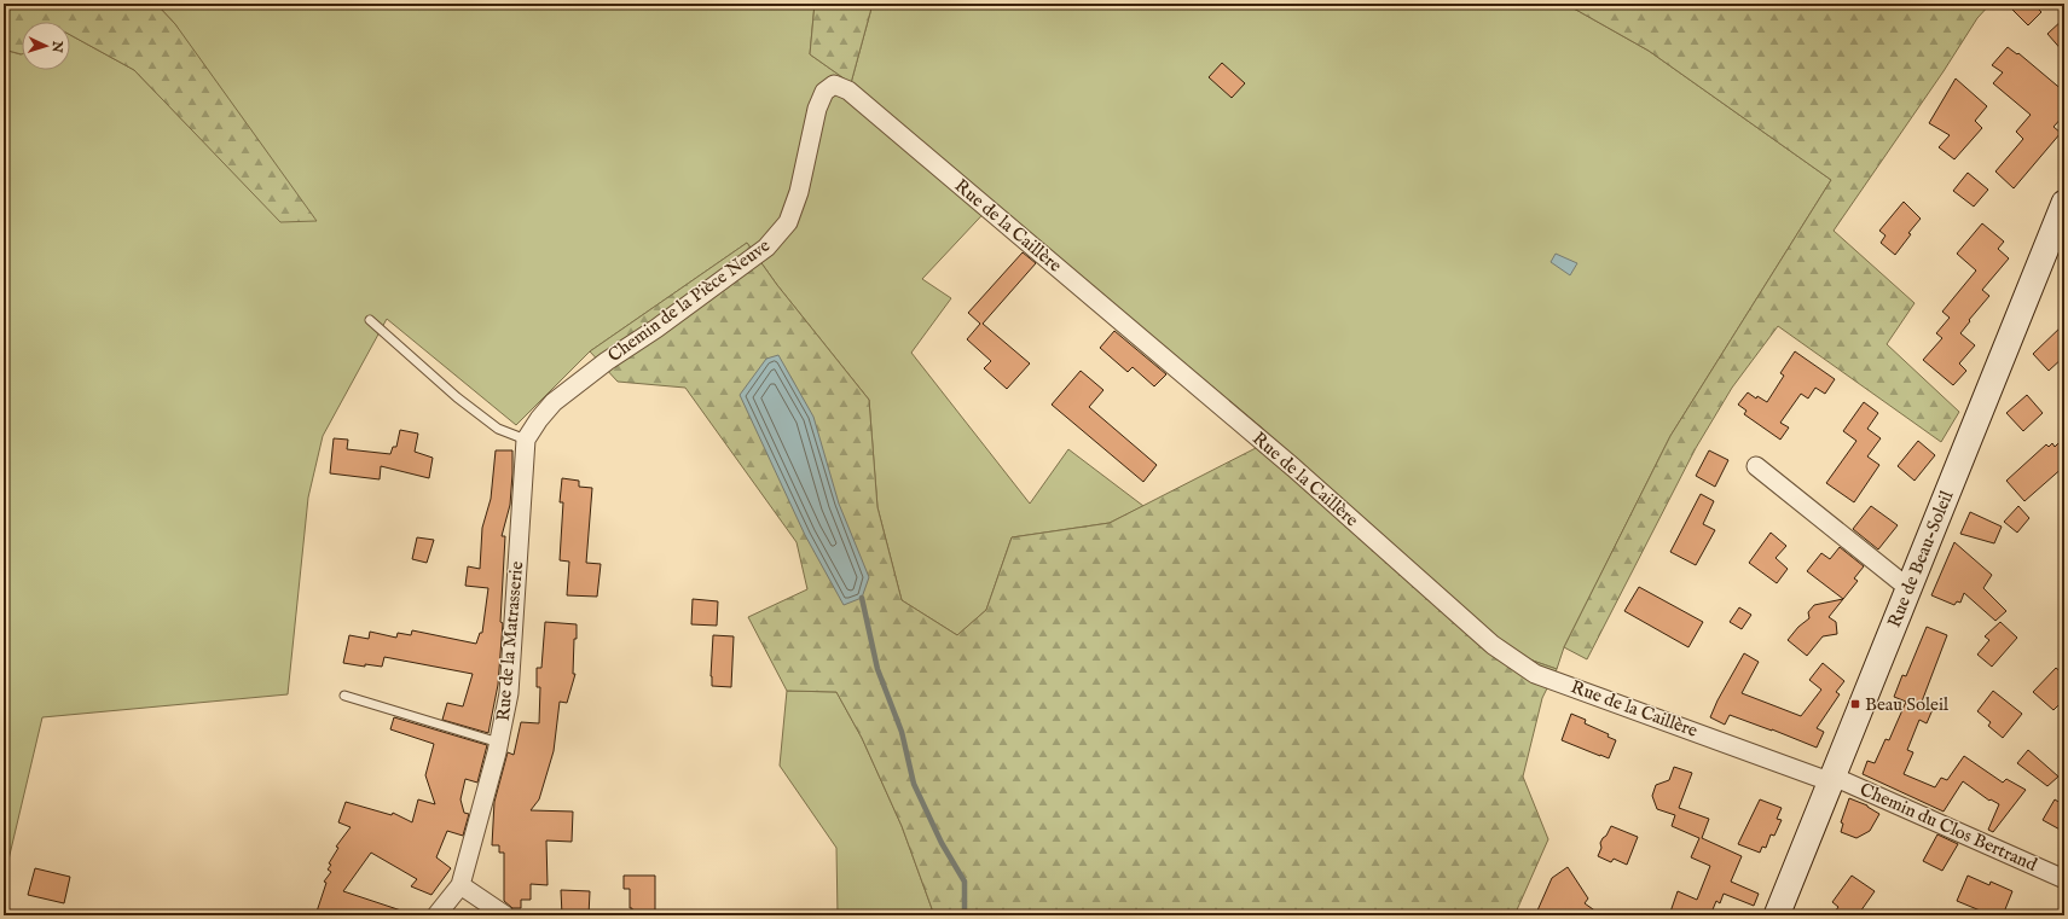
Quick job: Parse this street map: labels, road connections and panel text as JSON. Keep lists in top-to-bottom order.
{
  "streets": {
    "street": [
      "Rue de la Caillère",
      "Chemin de la Pièce Neuve",
      "Rue de Beau-Soleil",
      "Rue de la Matrasserie",
      "Chemin du Clos Bertrand"
    ]
  },
  "crossings": [
    ["Rue de la Caillère", "Chemin de la Pièce Neuve"],
    ["Rue de la Caillère", "Rue de Beau-Soleil"],
    ["Rue de la Caillère", "Chemin du Clos Bertrand"],
    ["Chemin de la Pièce Neuve", "Rue de la Matrasserie"],
    ["Rue de Beau-Soleil", "Chemin du Clos Bertrand"]
  ],
  "places": {
    "transit": ["Beau Soleil"]
  },
  "north": "right"
}
